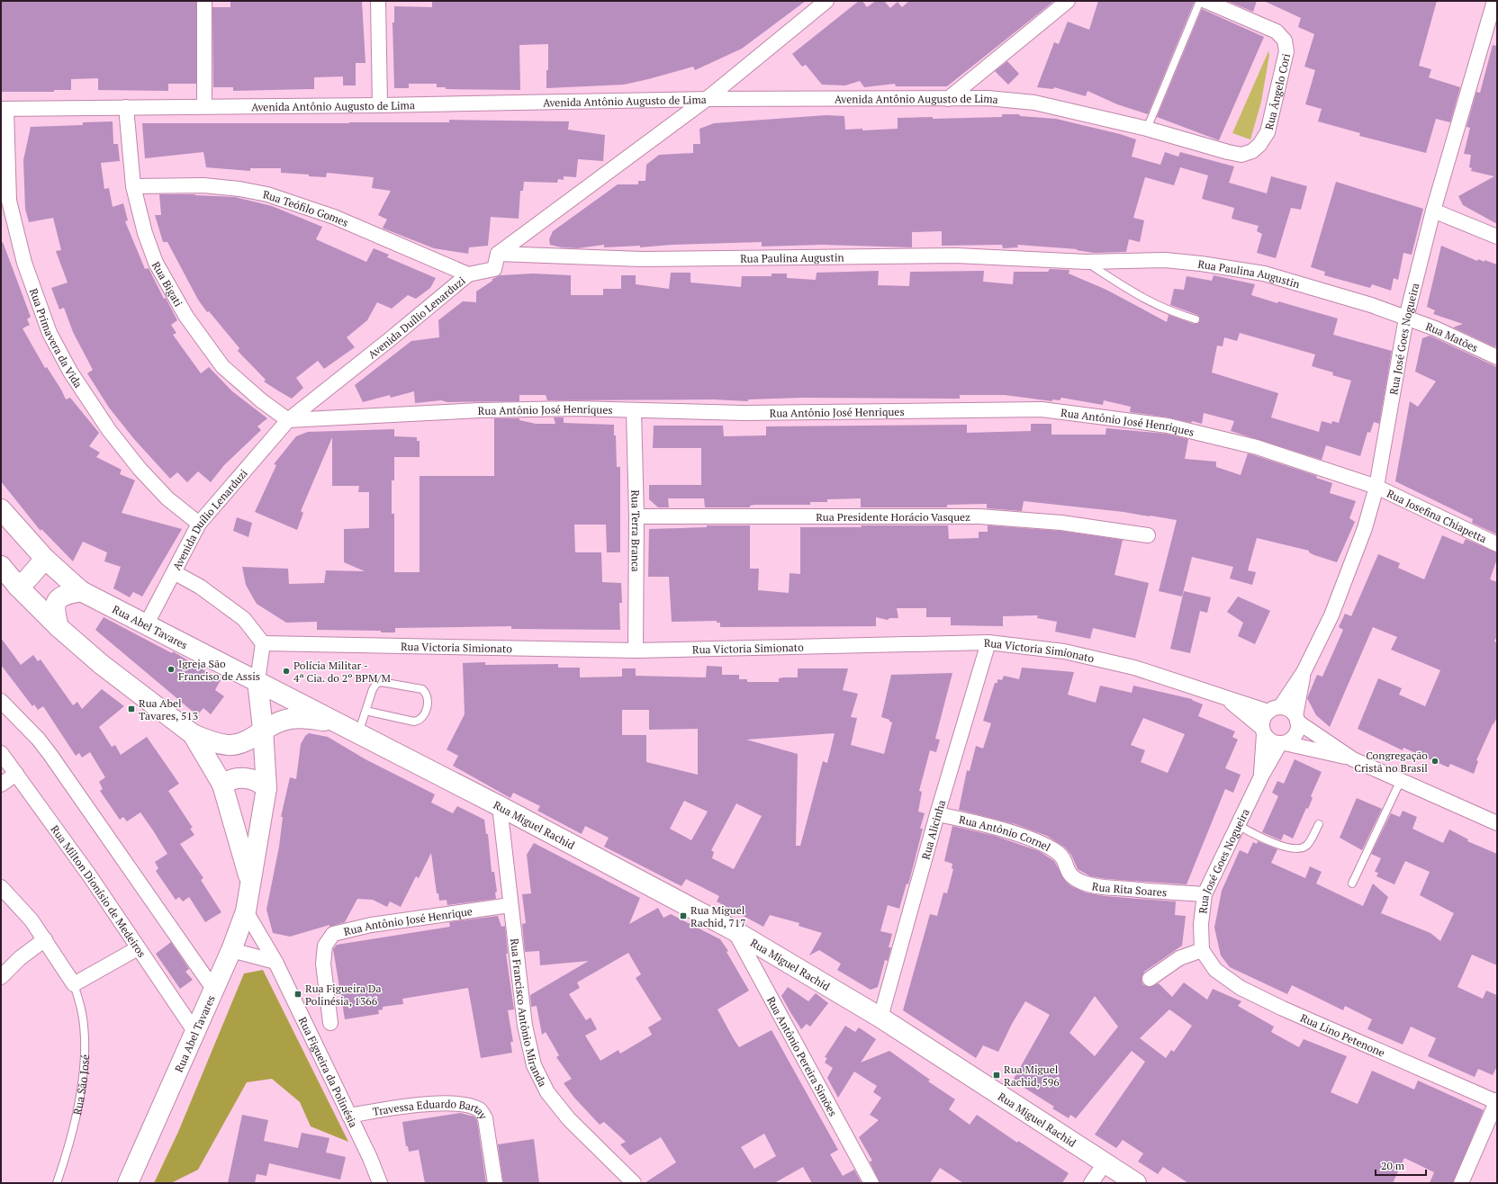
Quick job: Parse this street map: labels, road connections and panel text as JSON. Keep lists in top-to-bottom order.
{
  "streets": {
    "main road": ["Rua Abel Tavares", "Rua Miguel Rachid"],
    "street": [
      "Rua Ângelo Cori",
      "Avenida Antônio Augusto de Lima",
      "Rua Teófilo Gomes",
      "Rua Paulina Augustin",
      "Rua Bigati",
      "Avenida Duílio Lenarduzi",
      "Rua Primavera da Vida",
      "Rua Matões",
      "Rua José Goes Nogueira",
      "Rua Antônio José Henriques",
      "Rua Josefina Chiapetta",
      "Rua Presidente Horácio Vasquez",
      "Rua Terra Branca",
      "Rua Victoria Simionato",
      "Rua Alicinha",
      "Rua Antônio Cornel",
      "Rua Rita Soares",
      "Rua Milton Dionísio de Medeiros",
      "Rua Antônio José Henrique",
      "Rua Francisco Antônio Miranda",
      "Rua Lino Petenone",
      "Rua Antônio Pereira Simões",
      "Rua Figueira da Polinésia",
      "Rua São José",
      "Travessa Eduardo Bartay"
    ]
  },
  "crossings": [
    ["Rua Ângelo Cori", "Avenida Antônio Augusto de Lima"],
    ["Avenida Antônio Augusto de Lima", "Rua Bigati"],
    ["Avenida Antônio Augusto de Lima", "Rua Primavera da Vida"],
    ["Rua Teófilo Gomes", "Rua Bigati"],
    ["Rua Teófilo Gomes", "Avenida Duílio Lenarduzi"],
    ["Rua Paulina Augustin", "Avenida Duílio Lenarduzi"],
    ["Rua Paulina Augustin", "Rua Matões"],
    ["Rua Paulina Augustin", "Rua José Goes Nogueira"],
    ["Rua Bigati", "Avenida Duílio Lenarduzi"],
    ["Rua Bigati", "Rua Antônio José Henriques"],
    ["Avenida Duílio Lenarduzi", "Rua Primavera da Vida"],
    ["Avenida Duílio Lenarduzi", "Rua Antônio José Henriques"],
    ["Avenida Duílio Lenarduzi", "Rua Abel Tavares"],
    ["Rua Matões", "Rua José Goes Nogueira"],
    ["Rua José Goes Nogueira", "Rua Antônio José Henriques"],
    ["Rua José Goes Nogueira", "Rua Josefina Chiapetta"],
    ["Rua José Goes Nogueira", "Rua Rita Soares"],
    ["Rua José Goes Nogueira", "Rua Lino Petenone"],
    ["Rua Antônio José Henriques", "Rua Josefina Chiapetta"],
    ["Rua Antônio José Henriques", "Rua Terra Branca"],
    ["Rua Presidente Horácio Vasquez", "Rua Terra Branca"],
    ["Rua Terra Branca", "Rua Victoria Simionato"],
    ["Rua Abel Tavares", "Rua Miguel Rachid"],
    ["Rua Abel Tavares", "Rua Milton Dionísio de Medeiros"],
    ["Rua Abel Tavares", "Rua Figueira da Polinésia"],
    ["Rua Victoria Simionato", "Rua Alicinha"],
    ["Rua Miguel Rachid", "Rua Alicinha"],
    ["Rua Miguel Rachid", "Rua Francisco Antônio Miranda"],
    ["Rua Miguel Rachid", "Rua Antônio Pereira Simões"],
    ["Rua Alicinha", "Rua Antônio Cornel"],
    ["Rua Antônio Cornel", "Rua Rita Soares"],
    ["Rua Antônio José Henrique", "Rua Francisco Antônio Miranda"],
    ["Rua Figueira da Polinésia", "Travessa Eduardo Bartay"]
  ],
  "places": {
    "other": ["Igreja São Franciso de Assis", "Polícia Militar - 4ª Cia. do 2º BPM/M", "Congregação Cristã no Brasil"],
    "transit": [
      "Rua Abel Tavares, 513",
      "Rua Miguel Rachid, 717",
      "Rua Figueira Da Polinésia, 1366",
      "Rua Miguel Rachid, 596"
    ]
  },
  "scale_bar": "20 m"
}
